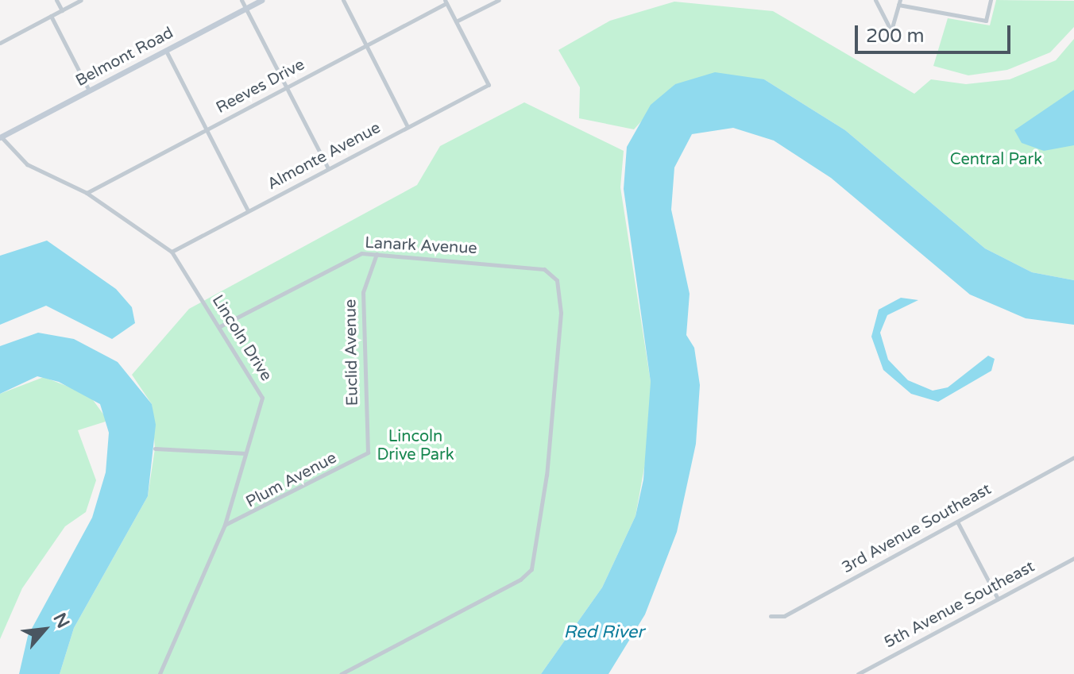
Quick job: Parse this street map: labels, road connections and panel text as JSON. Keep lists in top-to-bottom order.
{
  "streets": {
    "street": [
      "Belmont Road",
      "Reeves Drive",
      "Almonte Avenue",
      "Lanark Avenue",
      "Lincoln Drive",
      "Euclid Avenue",
      "Plum Avenue",
      "3rd Avenue Southeast",
      "5th Avenue Southeast"
    ]
  },
  "crossings": [
    ["Belmont Road", "Lincoln Drive"],
    ["Reeves Drive", "Lincoln Drive"],
    ["Almonte Avenue", "Lincoln Drive"],
    ["Lanark Avenue", "Lincoln Drive"],
    ["Lanark Avenue", "Euclid Avenue"],
    ["Lincoln Drive", "Plum Avenue"],
    ["Euclid Avenue", "Plum Avenue"]
  ],
  "water": ["Red River"],
  "parks": ["Central Park", "Lincoln Drive Park"],
  "scale_bar": "200 m",
  "north": "top right"
}
